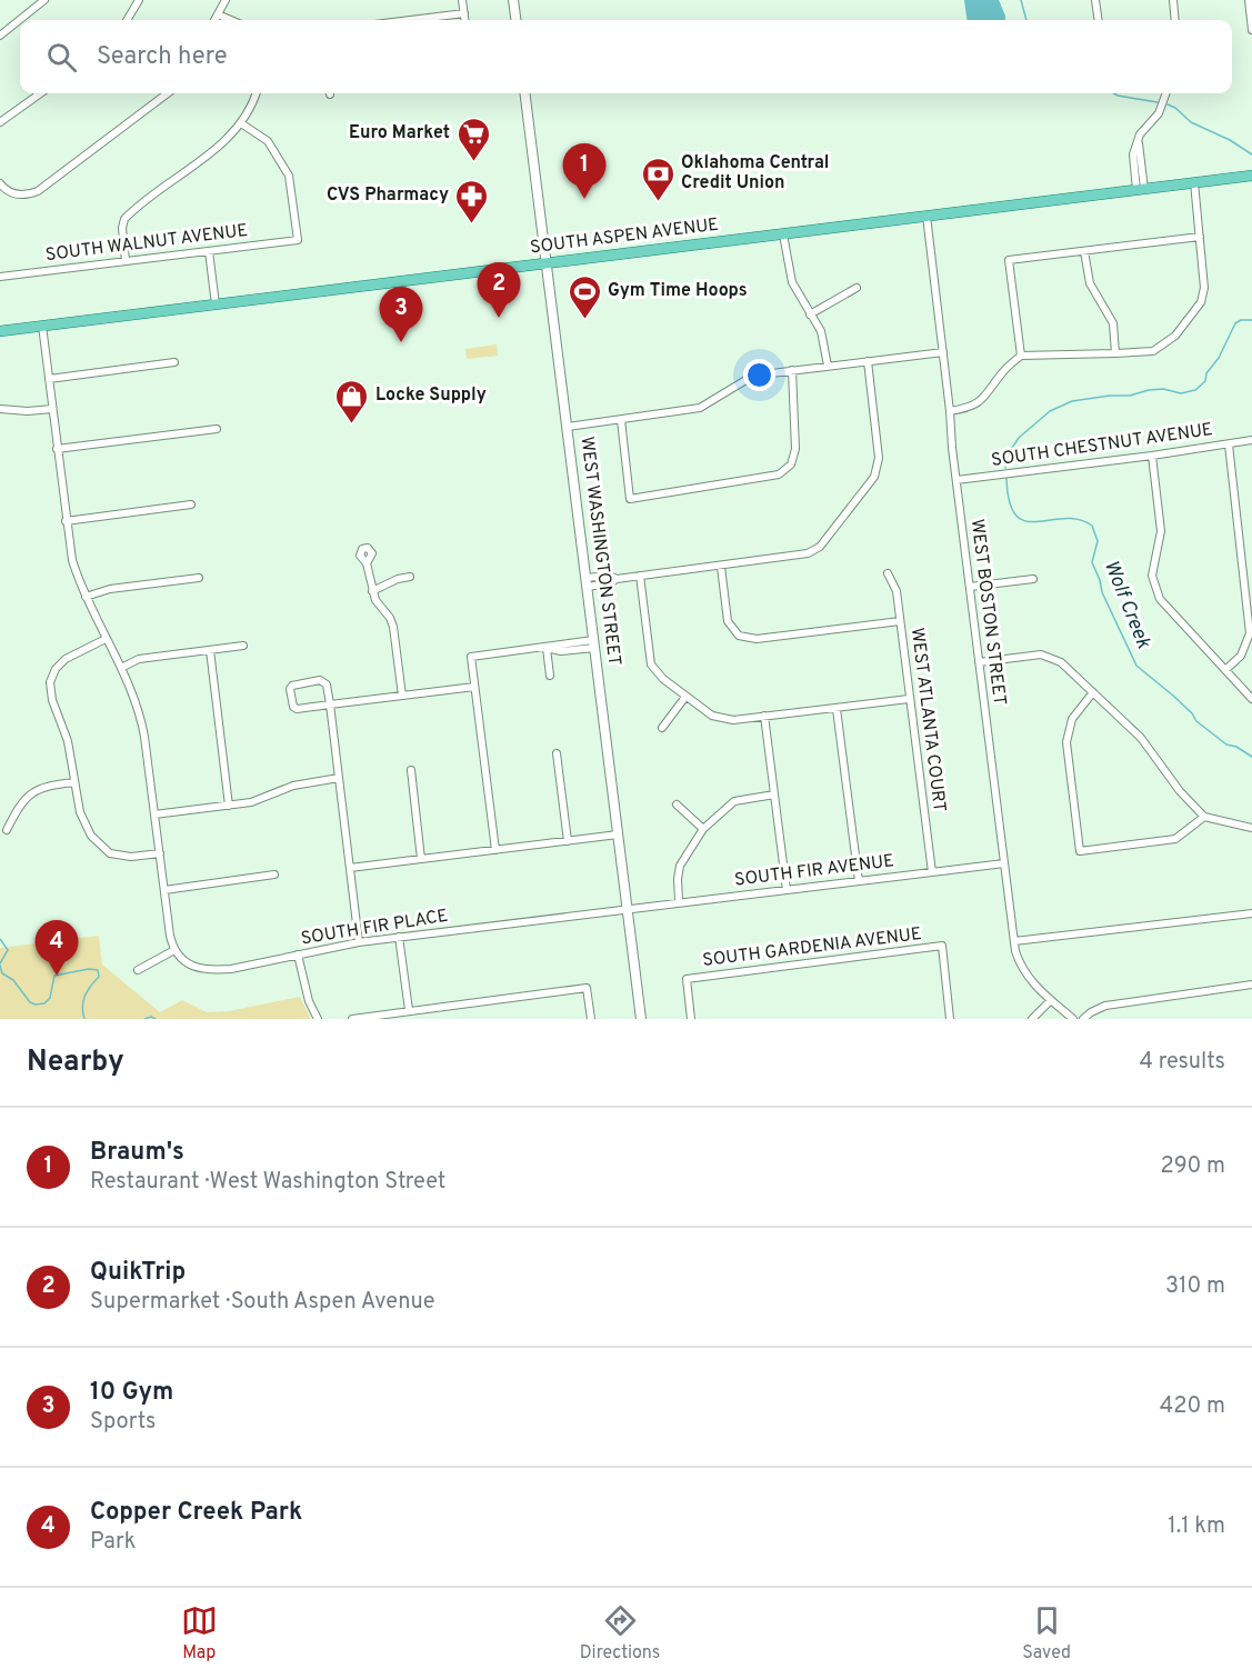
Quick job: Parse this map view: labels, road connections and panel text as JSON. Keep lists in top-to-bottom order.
{
  "streets": {
    "main road": ["SOUTH ASPEN AVENUE", "WEST WASHINGTON STREET"],
    "street": [
      "SOUTH WALNUT AVENUE",
      "SOUTH CHESTNUT AVENUE",
      "WEST BOSTON STREET",
      "WEST ATLANTA COURT",
      "SOUTH FIR AVENUE",
      "SOUTH FIR PLACE",
      "SOUTH GARDENIA AVENUE"
    ]
  },
  "crossings": [
    ["SOUTH ASPEN AVENUE", "WEST WASHINGTON STREET"],
    ["SOUTH ASPEN AVENUE", "WEST BOSTON STREET"],
    ["SOUTH CHESTNUT AVENUE", "WEST BOSTON STREET"],
    ["WEST WASHINGTON STREET", "SOUTH FIR AVENUE"],
    ["WEST WASHINGTON STREET", "SOUTH FIR PLACE"],
    ["WEST BOSTON STREET", "SOUTH FIR AVENUE"],
    ["WEST ATLANTA COURT", "SOUTH FIR AVENUE"],
    ["SOUTH FIR AVENUE", "SOUTH FIR PLACE"]
  ],
  "water": ["Wolf Creek"],
  "places": {
    "supermarket": ["Euro Market"],
    "bank": ["Oklahoma Central Credit Union"],
    "pharmacy": ["CVS Pharmacy"],
    "sports": ["Gym Time Hoops"],
    "shop": ["Locke Supply"]
  },
  "page": {
    "search": "Search here",
    "pins": [
      "1",
      "2",
      "3",
      "4"
    ],
    "heading": ["Nearby", "4 results"],
    "list": [
      {
        "mark": "1",
        "name": "Braum's",
        "note": "Restaurant · West Washington Street",
        "value": "290 m"
      },
      {
        "mark": "2",
        "name": "QuikTrip",
        "note": "Supermarket · South Aspen Avenue",
        "value": "310 m"
      },
      {
        "mark": "3",
        "name": "10 Gym",
        "note": "Sports",
        "value": "420 m"
      },
      {
        "mark": "4",
        "name": "Copper Creek Park",
        "note": "Park",
        "value": "1.1 km"
      }
    ],
    "nav": ["Map", "Directions", "Saved"]
  }
}
